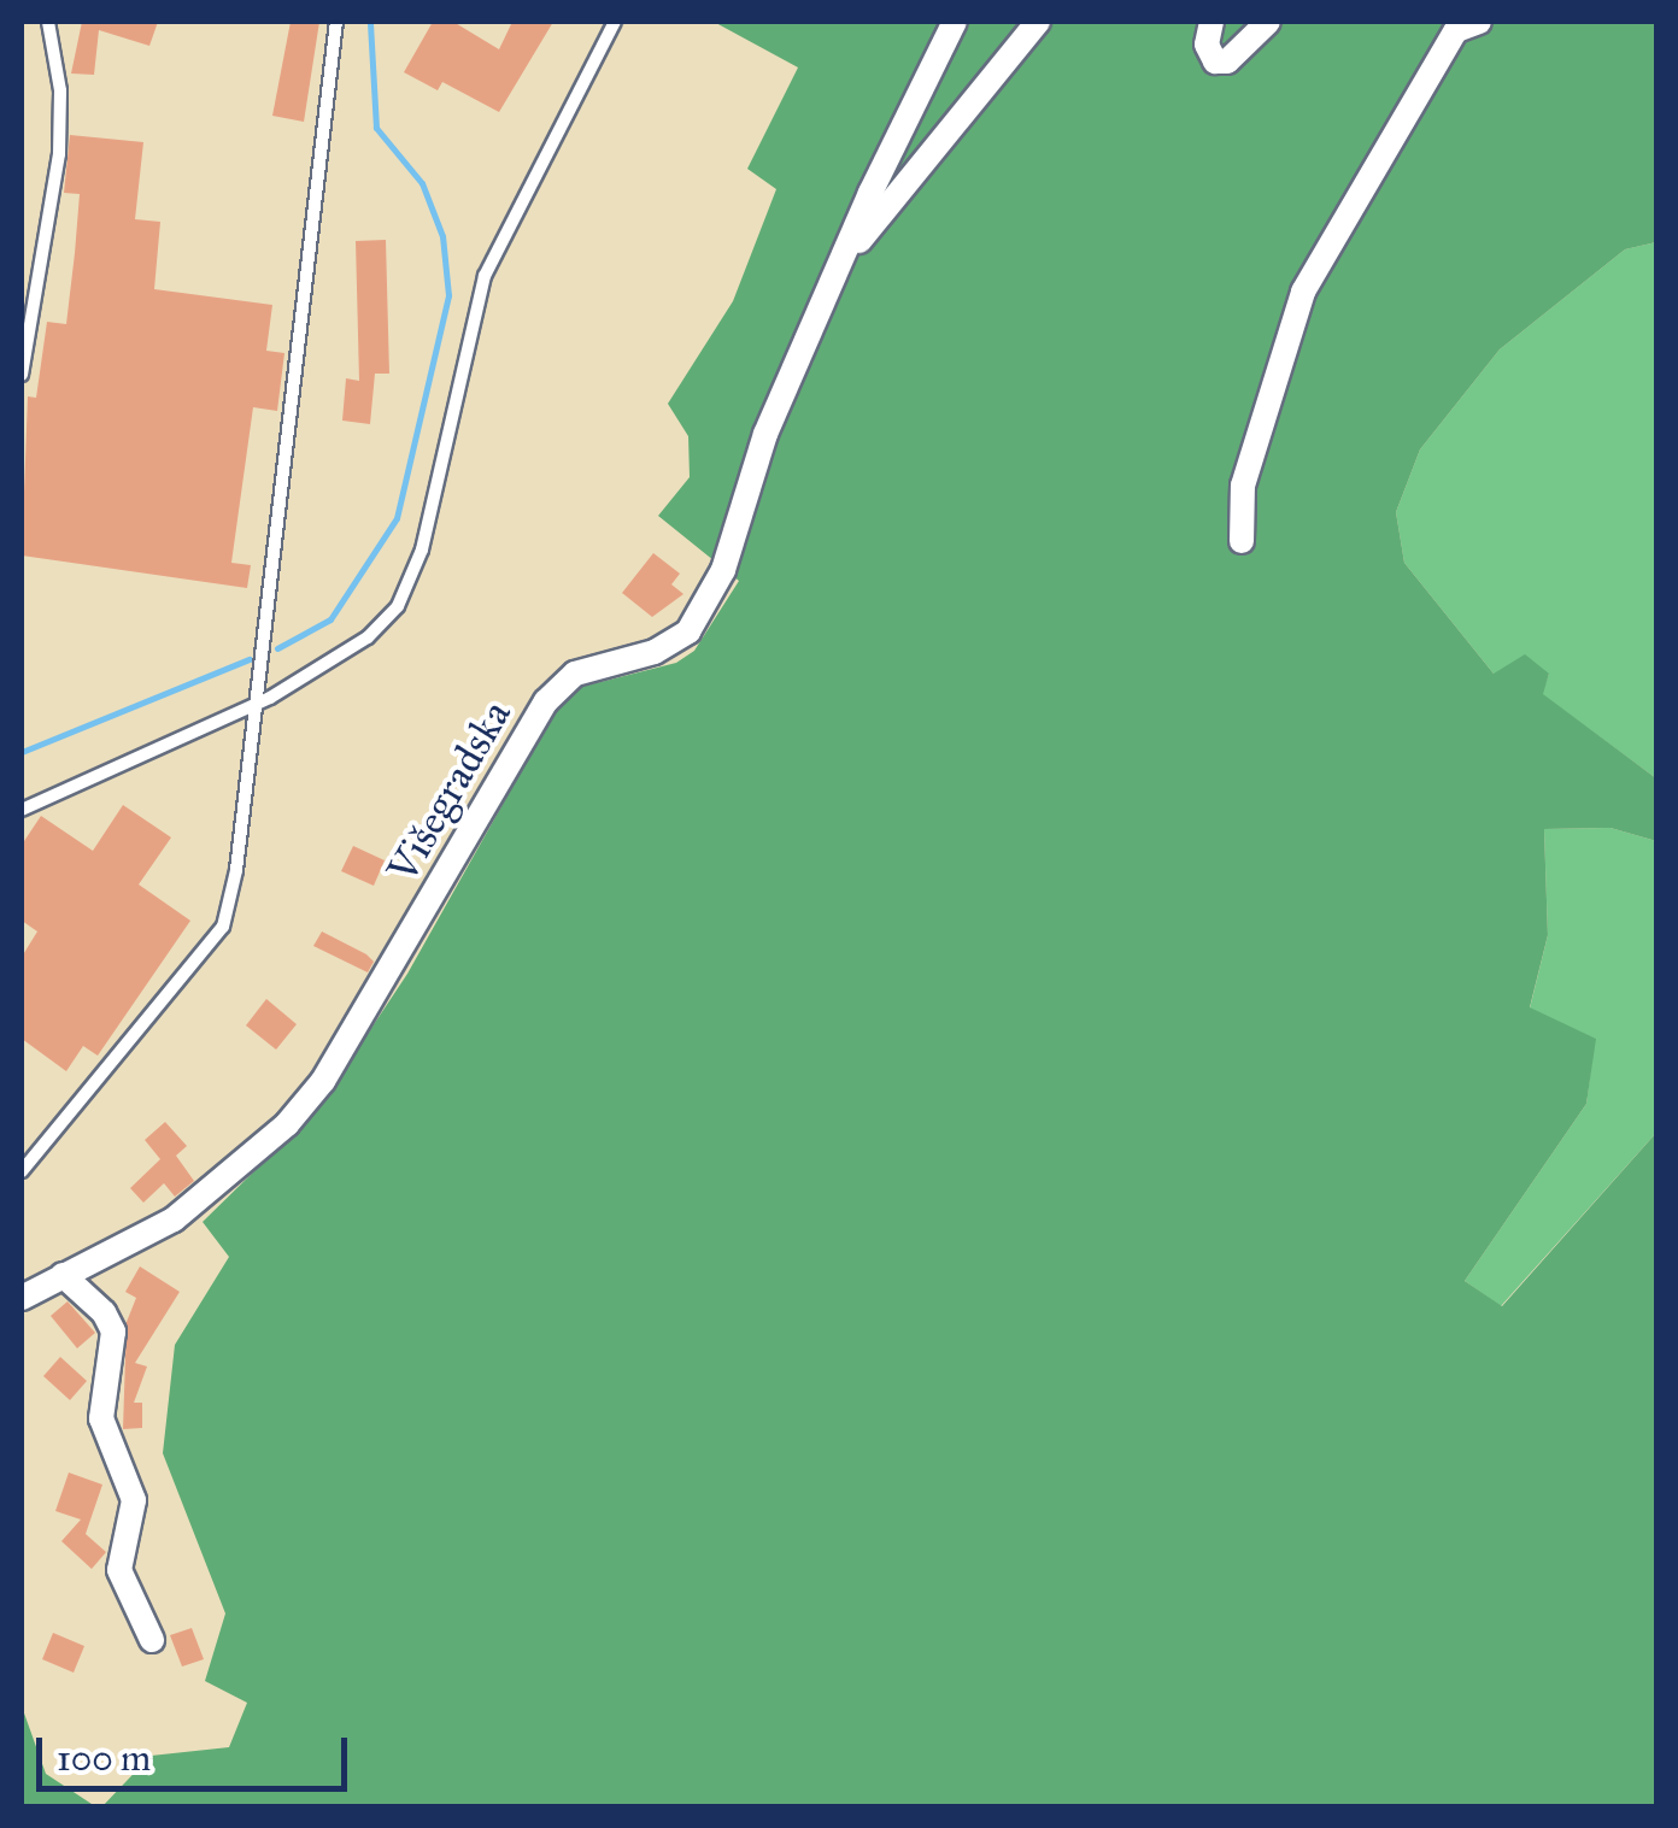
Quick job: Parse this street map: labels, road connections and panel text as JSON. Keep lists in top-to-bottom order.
{
  "streets": {
    "street": ["Višegradska"]
  },
  "scale_bar": "100 m"
}
